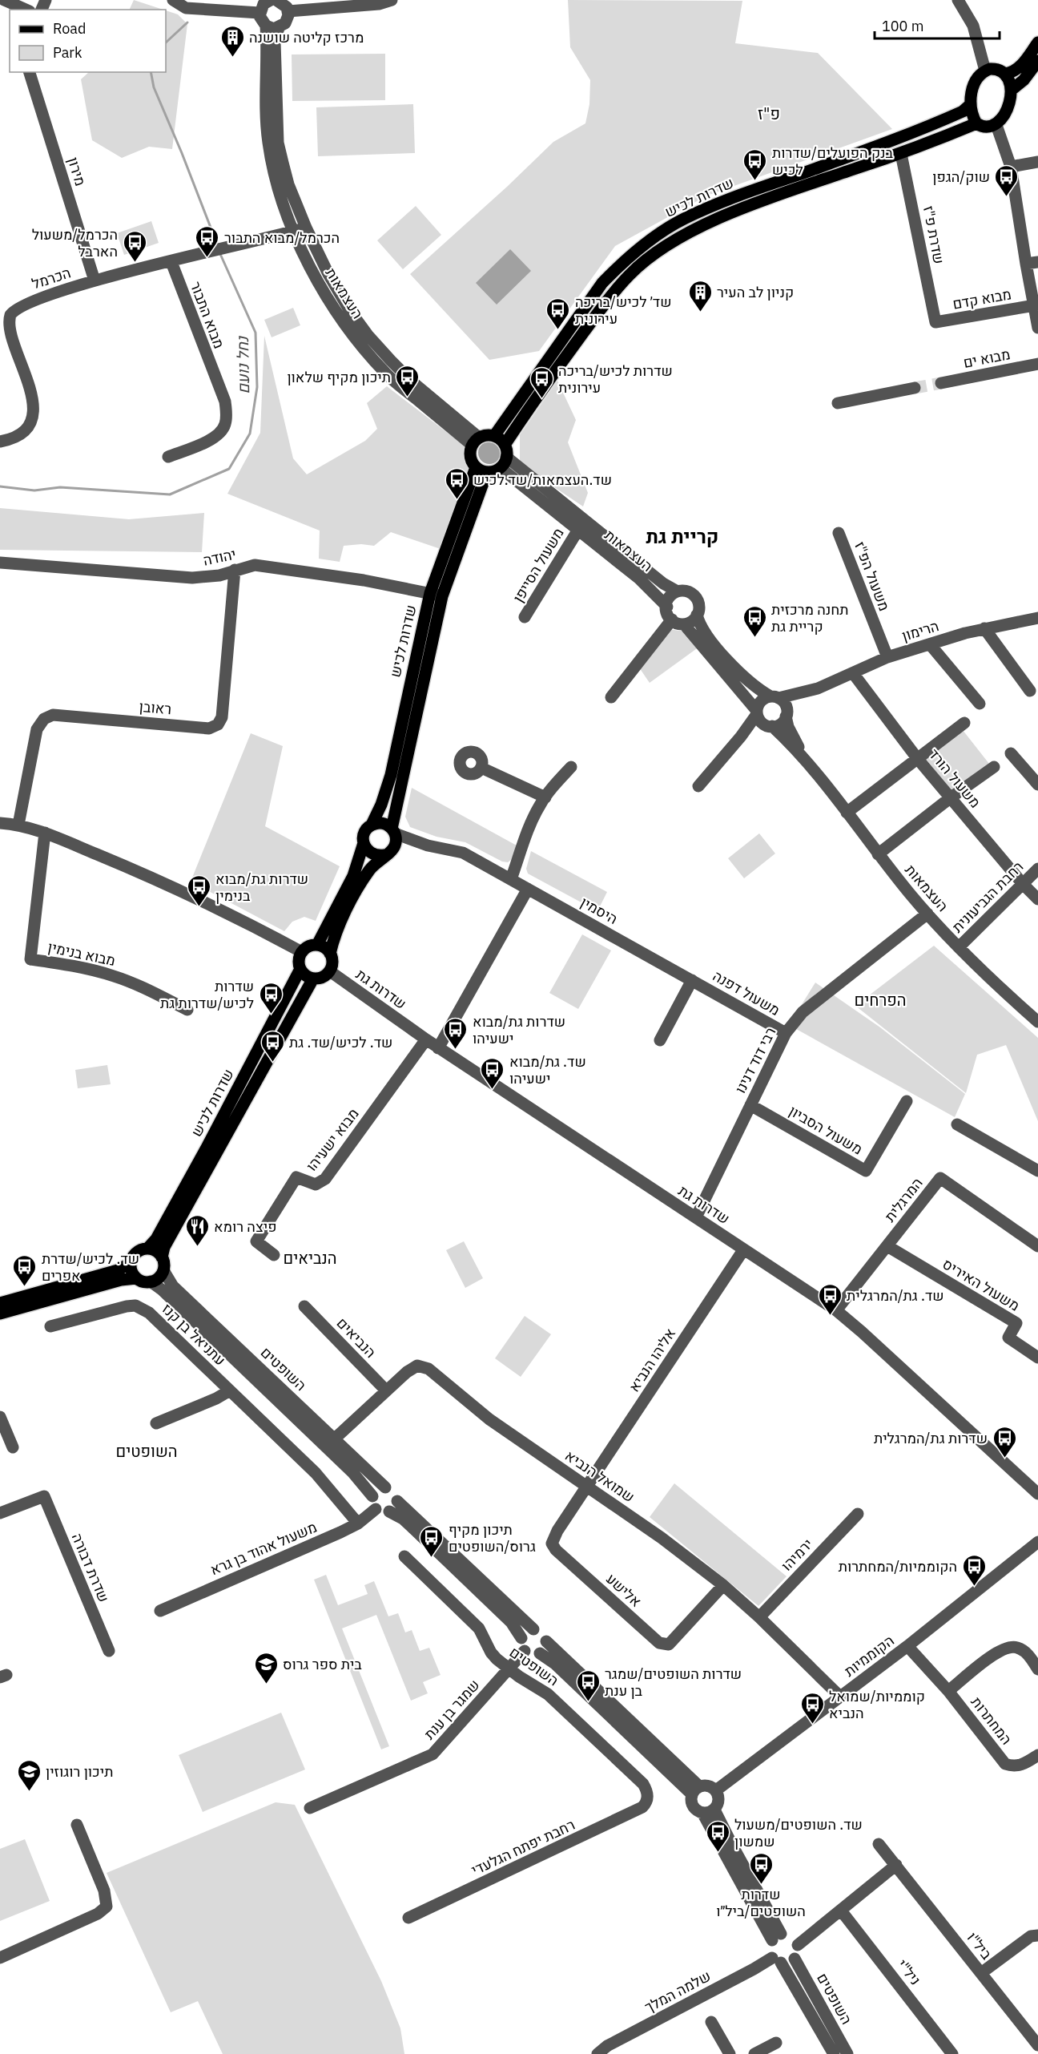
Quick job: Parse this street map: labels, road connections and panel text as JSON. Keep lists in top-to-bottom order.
{
  "streets": {
    "main road": ["שדרות לכיש"],
    "street": [
      "מירון",
      "שדרת פ\"ז",
      "הכרמל",
      "העצמאות",
      "מבוא קדם",
      "מבוא התבור",
      "מבוא ים",
      "יהודה",
      "משעול הסייפן",
      "משעול הפ\"ז",
      "הרימון",
      "ראובן",
      "משעול הורד",
      "רחבת הגביעונית",
      "היסמין",
      "מבוא בנימין",
      "שדרות גת",
      "משעול דפנה",
      "רבי דוד דנינו",
      "משעול הסביון",
      "מבוא ישעיהו",
      "המרגלית",
      "משעול האיריס",
      "עתניאל בן קנז",
      "הנביאים",
      "אליהו הנביא",
      "השופטים",
      "שמואל הנביא",
      "משעול אהוד בן גרא",
      "ירמיהו",
      "שדרת דבורה",
      "אלישע",
      "הקוממיות",
      "שמגר בן ענת",
      "המחתרות",
      "רחבת יפתח הגלעדי",
      "ביל\"ו",
      "ניל\"י",
      "שלמה המלך"
    ]
  },
  "crossings": [
    ["מירון", "הכרמל"],
    ["שדרות לכיש", "שדרת פ\"ז"],
    ["שדרות לכיש", "העצמאות"],
    ["שדרות לכיש", "יהודה"],
    ["שדרות לכיש", "היסמין"],
    ["שדרות לכיש", "שדרות גת"],
    ["שדרות לכיש", "השופטים"],
    ["שדרת פ\"ז", "מבוא קדם"],
    ["הכרמל", "העצמאות"],
    ["הכרמל", "מבוא התבור"],
    ["העצמאות", "משעול הסייפן"],
    ["העצמאות", "הרימון"],
    ["העצמאות", "רחבת הגביעונית"],
    ["העצמאות", "רבי דוד דנינו"],
    ["יהודה", "ראובן"],
    ["משעול הפ\"ז", "הרימון"],
    ["הרימון", "משעול הורד"],
    ["משעול הורד", "רחבת הגביעונית"],
    ["היסמין", "משעול דפנה"],
    ["שדרות גת", "רבי דוד דנינו"],
    ["שדרות גת", "מבוא ישעיהו"],
    ["שדרות גת", "המרגלית"],
    ["שדרות גת", "אליהו הנביא"],
    ["משעול דפנה", "רבי דוד דנינו"],
    ["רבי דוד דנינו", "משעול הסביון"],
    ["המרגלית", "משעול האיריס"],
    ["עתניאל בן קנז", "משעול אהוד בן גרא"],
    ["הנביאים", "שמואל הנביא"],
    ["אליהו הנביא", "שמואל הנביא"],
    ["אליהו הנביא", "אלישע"],
    ["השופטים", "שמואל הנביא"],
    ["השופטים", "משעול אהוד בן גרא"],
    ["השופטים", "הקוממיות"],
    ["השופטים", "שמגר בן ענת"],
    ["השופטים", "רחבת יפתח הגלעדי"],
    ["השופטים", "שלמה המלך"],
    ["שמואל הנביא", "ירמיהו"],
    ["שמואל הנביא", "אלישע"],
    ["שמואל הנביא", "הקוממיות"],
    ["הקוממיות", "המחתרות"]
  ],
  "districts": [
    "פ\"ז",
    "קריית גת",
    "הפרחים",
    "הנביאים",
    "השופטים"
  ],
  "water": ["נחל נועם"],
  "places": {
    "building": ["מרכז קליטה שושנה", "קניון לב העיר"],
    "bus stop": [
      "בנק הפועלים/שדרות לכיש",
      "שוק/הגפן",
      "הכרמל/מבוא התבור",
      "הכרמל/משעול הארבל",
      "שד׳ לכיש/בריכה עירונית",
      "תיכון מקיף שלאון",
      "שדרות לכיש/בריכה עירונית",
      "שד.העצמאות/שד.לכיש",
      "תחנה מרכזית קריית גת",
      "שדרות גת/מבוא בנימין",
      "שדרות לכיש/שדרות גת",
      "שדרות גת/מבוא ישעיהו",
      "שד. לכיש/שד. גת",
      "שד. גת/מבוא ישעיהו",
      "שד. לכיש/שדרת אפרים",
      "שד. גת/המרגלית",
      "שדרות גת/המרגלית",
      "תיכון מקיף גרוס/השופטים",
      "הקוממיות/המחתרות",
      "שדרות השופטים/שמגר בן ענת",
      "קוממיות/שמואל הנביא",
      "שד. השופטים/משעול שמשון",
      "שדרות השופטים/ביל״ו"
    ],
    "restaurant": ["פיצה רומא"],
    "school or university": ["בית ספר גרוס", "תיכון רוגוזין"]
  },
  "legend": ["Road", "Park"],
  "scale_bar": "100 m"
}
